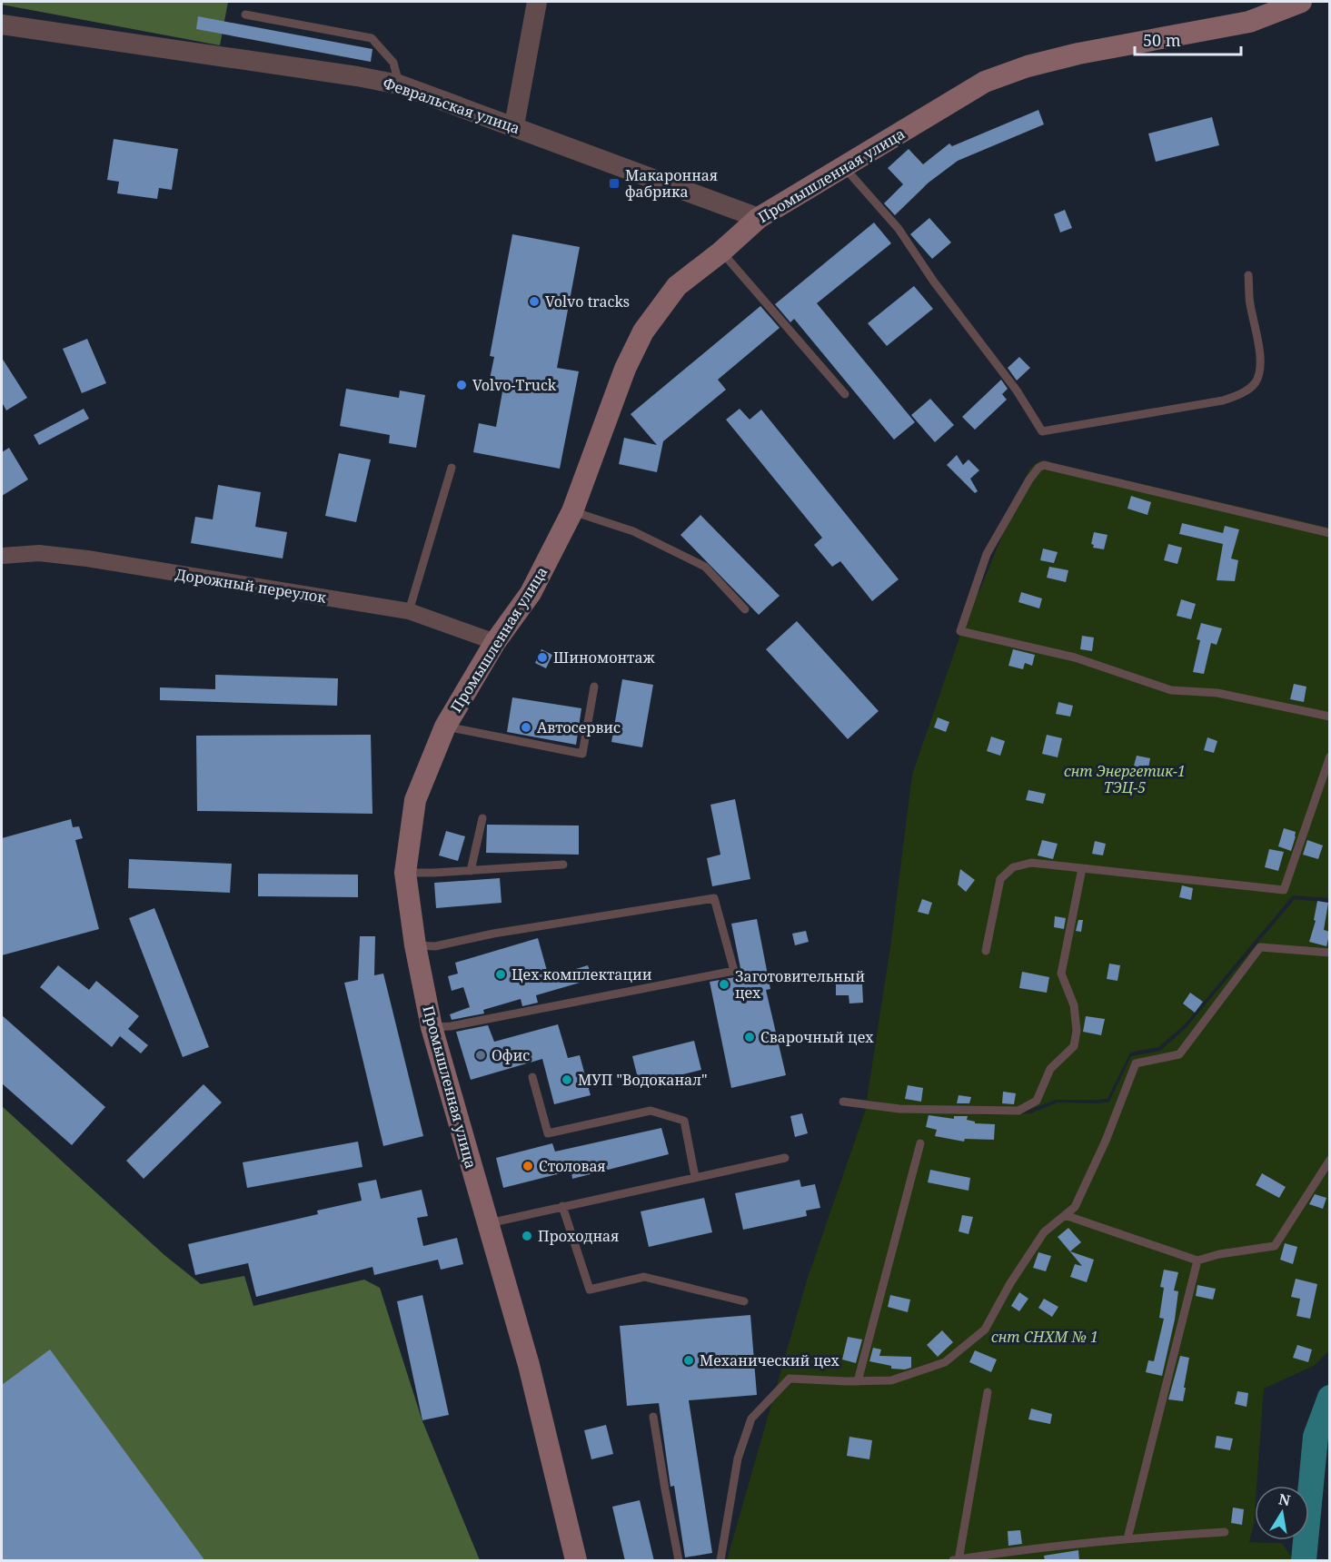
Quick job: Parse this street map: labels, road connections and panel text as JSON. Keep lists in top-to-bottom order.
{
  "streets": {
    "main road": ["Промышленная улица"],
    "street": ["Февральская улица", "Дорожный переулок"]
  },
  "crossings": [
    ["Февральская улица", "Промышленная улица"],
    ["Промышленная улица", "Дорожный переулок"]
  ],
  "parks": ["снт Энергетик-1 ТЭЦ-5", "снт СНХМ № 1"],
  "places": {
    "transit": ["Макаронная фабрика"],
    "other": [
      "Volvo tracks",
      "Volvo-Truck",
      "Шиномонтаж",
      "Автосервис",
      "Цех комплектации",
      "Заготовительный цех",
      "Сварочный цех",
      "Офис",
      "МУП \"Водоканал\"",
      "Столовая",
      "Проходная",
      "Механический цех"
    ]
  },
  "scale_bar": "50 m",
  "north": "top"
}
